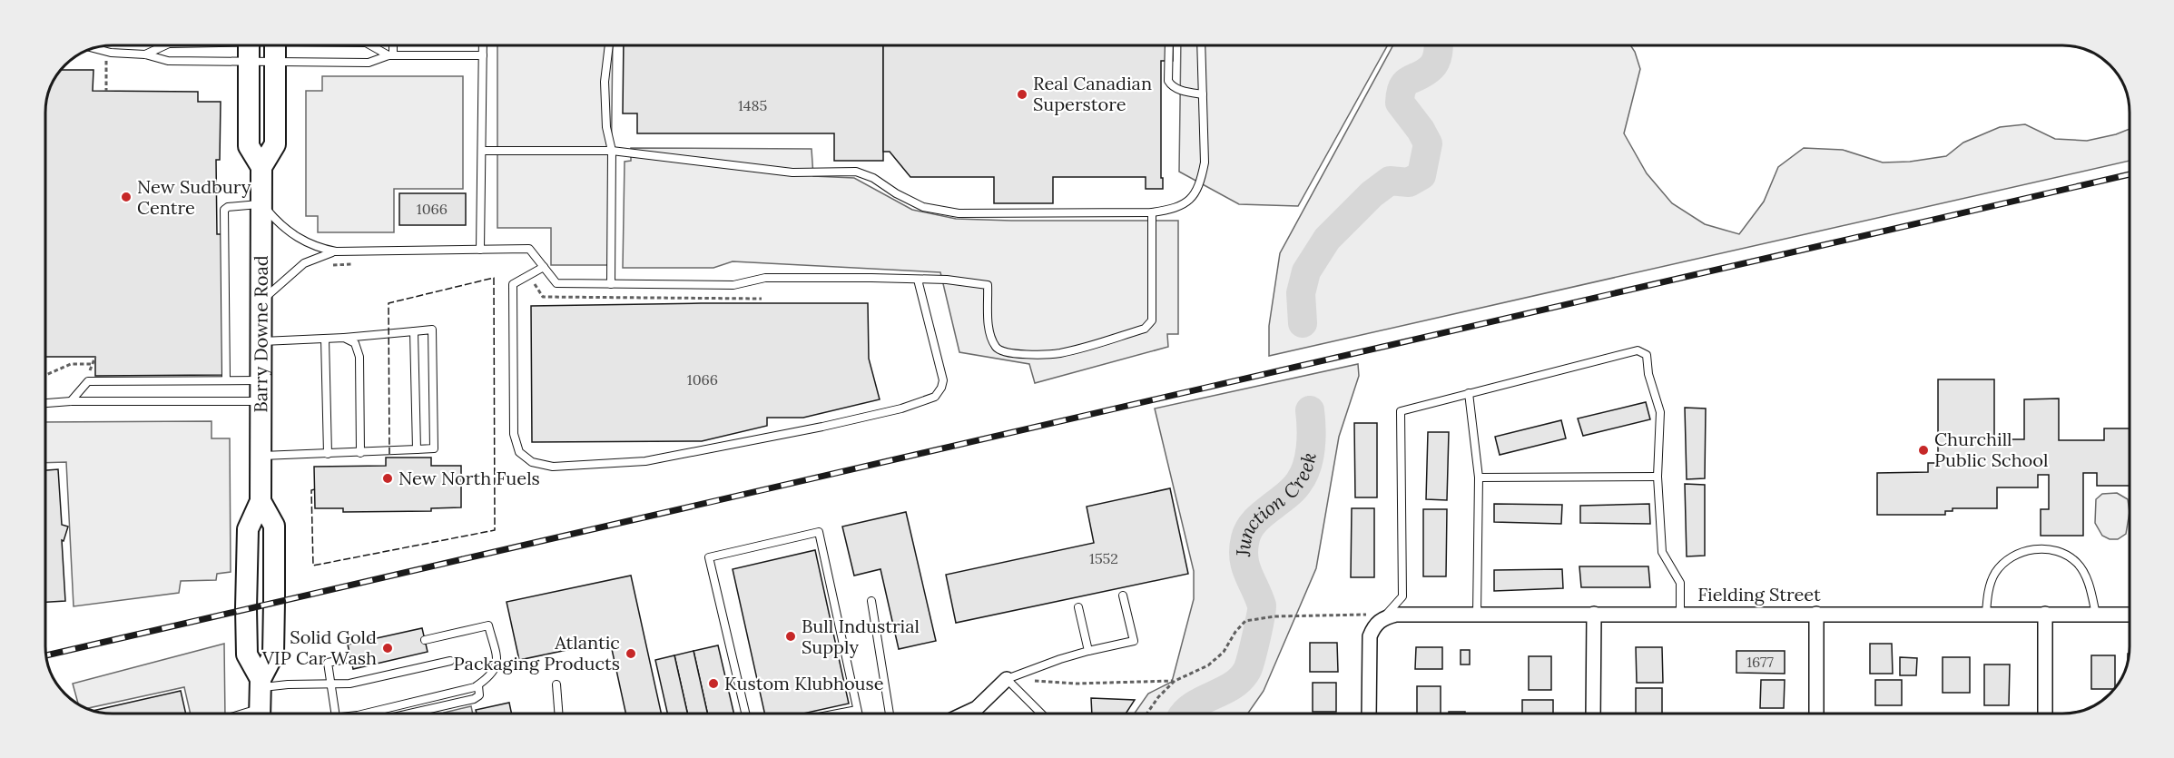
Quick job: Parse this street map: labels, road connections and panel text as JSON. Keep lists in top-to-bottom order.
{
  "streets": {
    "main road": ["Barry Downe Road"],
    "street": ["Fielding Street"]
  },
  "water": ["Junction Creek"],
  "places": [
    "Real Canadian Superstore",
    "New Sudbury Centre",
    "Churchill Public School",
    "New North Fuels",
    "Bull Industrial Supply",
    "Solid Gold VIP Car Wash",
    "Atlantic Packaging Products",
    "Kustom Klubhouse"
  ],
  "house_numbers": [
    "1485",
    "1066",
    "1066",
    "1552",
    "1677"
  ]
}
